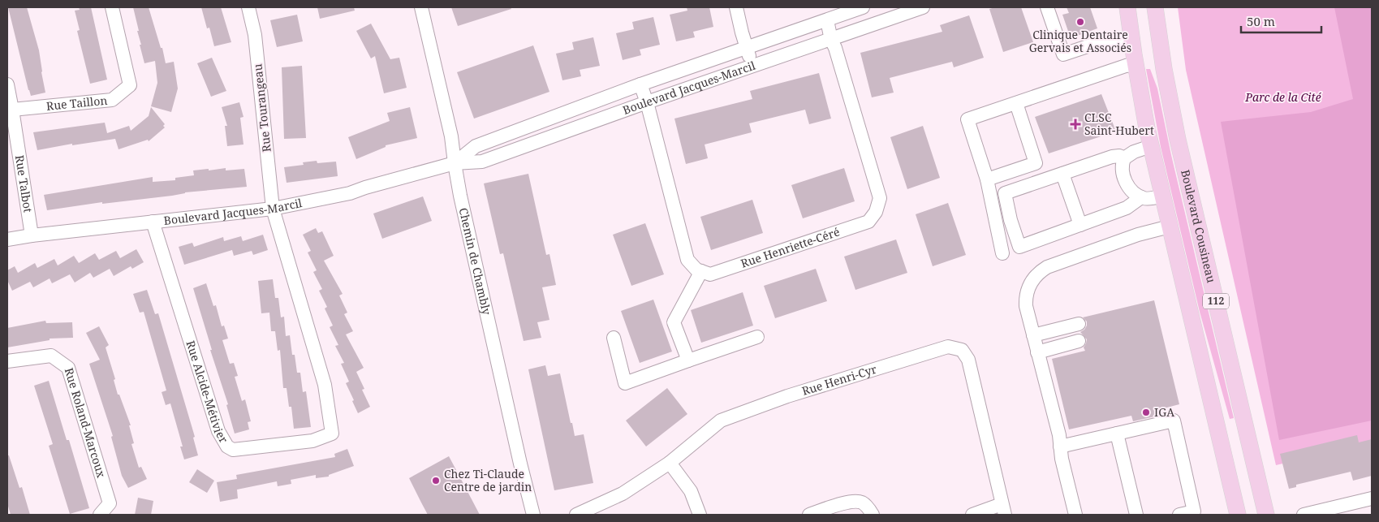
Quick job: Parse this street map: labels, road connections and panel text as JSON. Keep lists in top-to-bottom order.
{
  "streets": {
    "main road": ["Boulevard Cousineau", "112"],
    "street": [
      "Boulevard Jacques-Marcil",
      "Rue Taillon",
      "Rue Tourangeau",
      "Rue Talbot",
      "Rue Henriette-Céré",
      "Chemin de Chambly",
      "Rue Henri-Cyr",
      "Rue Alcide-Métivier",
      "Rue Roland-Marcoux"
    ]
  },
  "crossings": [
    ["Boulevard Jacques-Marcil", "Rue Tourangeau"],
    ["Boulevard Jacques-Marcil", "Rue Talbot"],
    ["Boulevard Jacques-Marcil", "Rue Henriette-Céré"],
    ["Boulevard Jacques-Marcil", "Chemin de Chambly"],
    ["Boulevard Jacques-Marcil", "Rue Alcide-Métivier"],
    ["Rue Taillon", "Rue Talbot"],
    ["Rue Tourangeau", "Rue Alcide-Métivier"]
  ],
  "parks": ["Parc de la Cité"],
  "places": {
    "other": ["Clinique Dentaire Gervais et Associés", "IGA", "Chez Ti-Claude Centre de jardin"],
    "health": ["CLSC Saint-Hubert"]
  },
  "scale_bar": "50 m"
}
